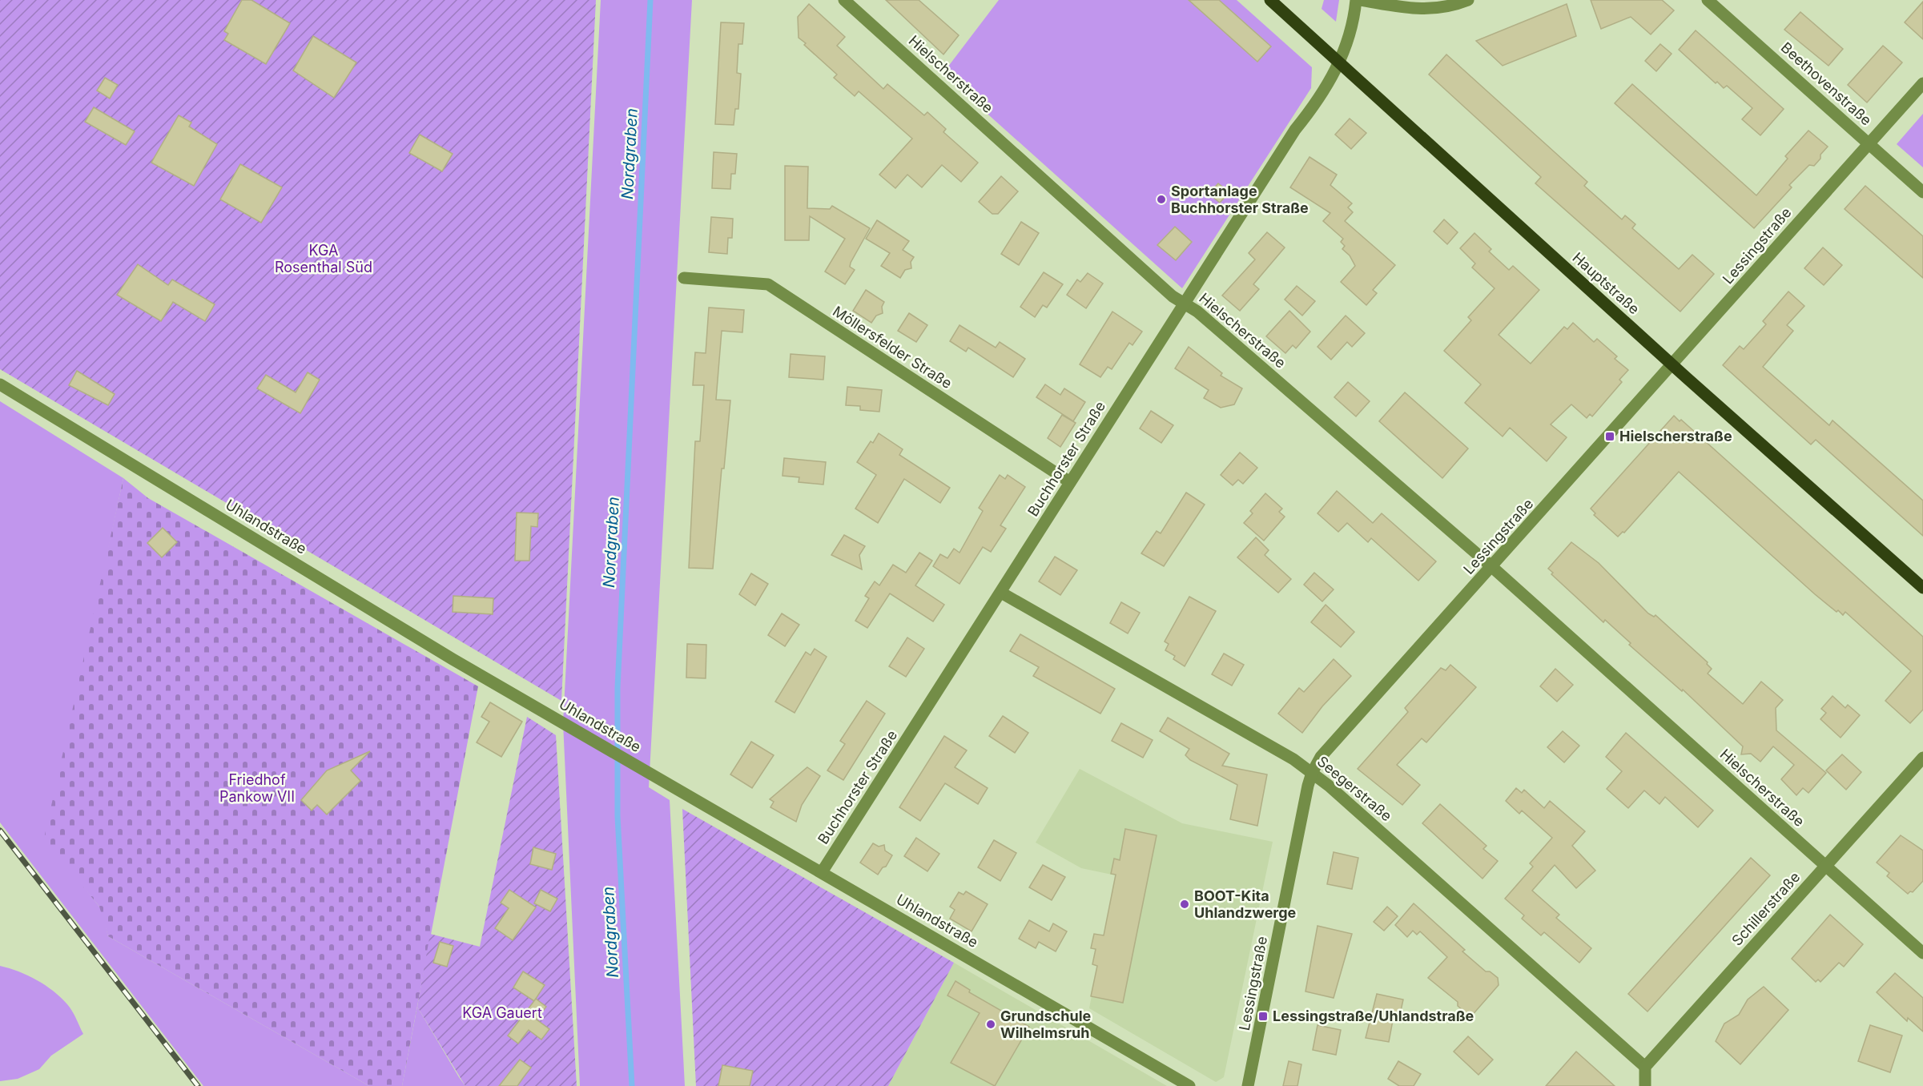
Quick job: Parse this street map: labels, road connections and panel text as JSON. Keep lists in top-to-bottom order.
{
  "streets": {
    "main road": ["Hauptstraße"],
    "street": [
      "Hielscherstraße",
      "Beethovenstraße",
      "Lessingstraße",
      "Möllersfelder Straße",
      "Buchhorster Straße",
      "Uhlandstraße",
      "Seegerstraße",
      "Schillerstraße"
    ]
  },
  "crossings": [
    ["Hielscherstraße", "Lessingstraße"],
    ["Hielscherstraße", "Buchhorster Straße"],
    ["Hielscherstraße", "Schillerstraße"],
    ["Beethovenstraße", "Lessingstraße"],
    ["Lessingstraße", "Hauptstraße"],
    ["Lessingstraße", "Seegerstraße"],
    ["Hauptstraße", "Buchhorster Straße"],
    ["Möllersfelder Straße", "Buchhorster Straße"],
    ["Buchhorster Straße", "Uhlandstraße"],
    ["Buchhorster Straße", "Seegerstraße"],
    ["Seegerstraße", "Schillerstraße"]
  ],
  "water": ["Nordgraben"],
  "parks": ["KGA Rosenthal Süd", "Friedhof Pankow VII", "KGA Gauert"],
  "places": {
    "other": ["Sportanlage Buchhorster Straße", "BOOT-Kita Uhlandzwerge", "Grundschule Wilhelmsruh"],
    "transit": ["Hielscherstraße", "Lessingstraße/Uhlandstraße"]
  }
}
